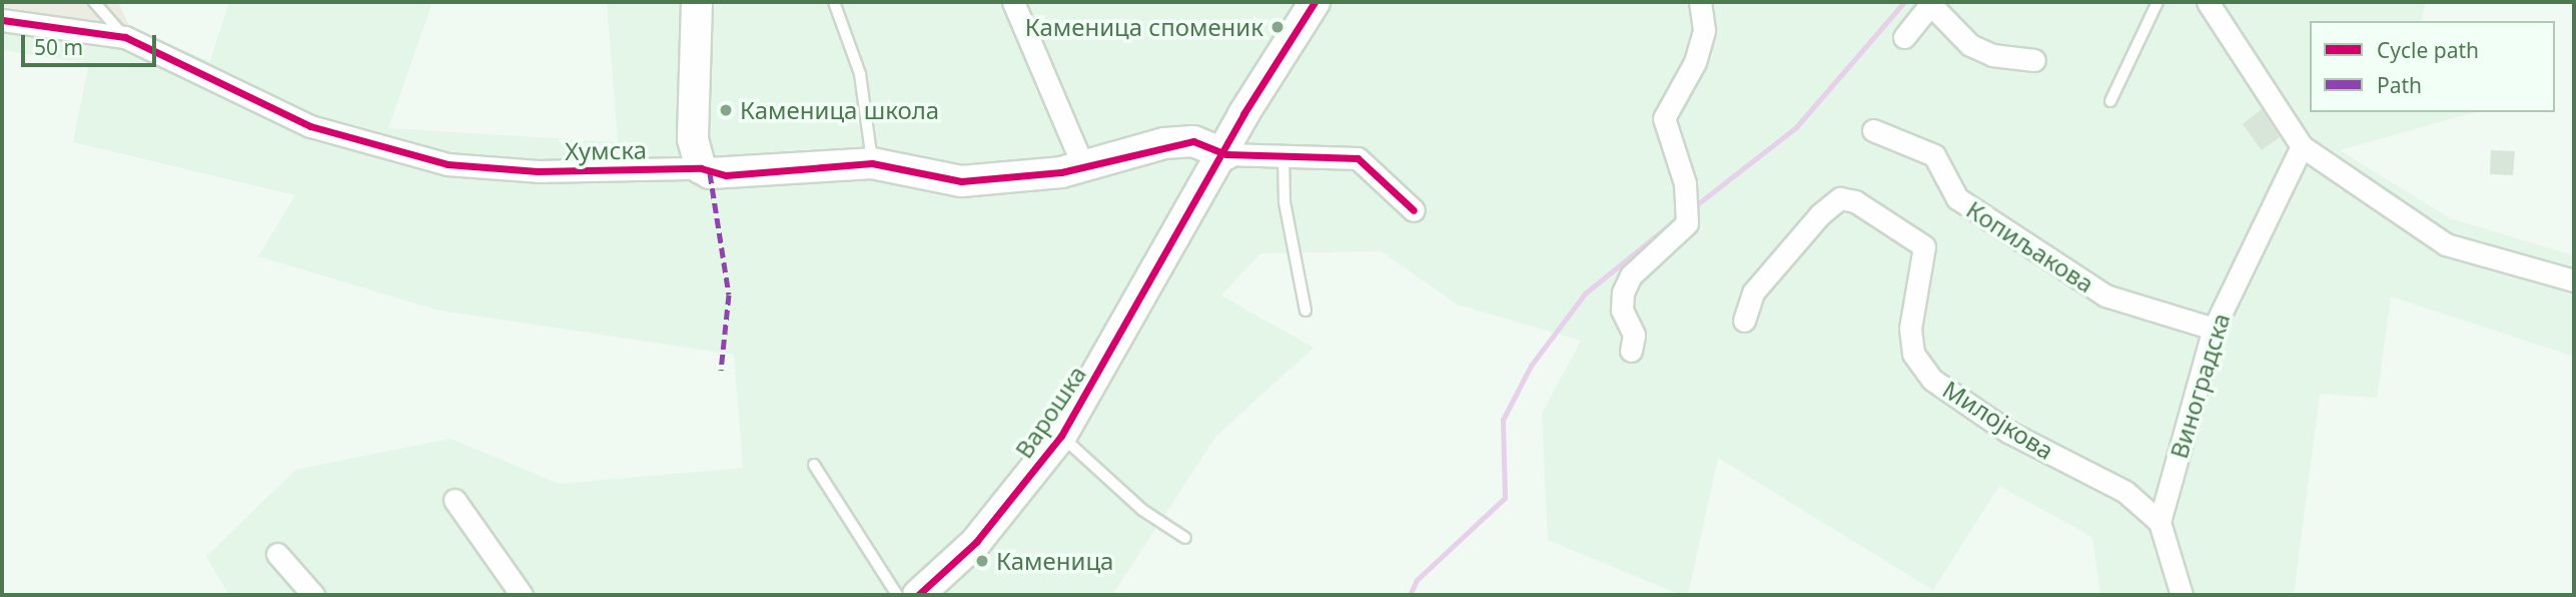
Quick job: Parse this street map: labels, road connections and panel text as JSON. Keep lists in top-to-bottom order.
{
  "streets": {
    "street": [
      "Хумска",
      "Копиљакова",
      "Виноградска",
      "Варошка",
      "Милојкова"
    ]
  },
  "crossings": [
    ["Хумска", "Варошка"],
    ["Копиљакова", "Виноградска"],
    ["Виноградска", "Милојкова"]
  ],
  "places": ["Каменица споменик", "Каменица школа", "Каменица"],
  "legend": ["Cycle path", "Path"],
  "scale_bar": "50 m"
}
